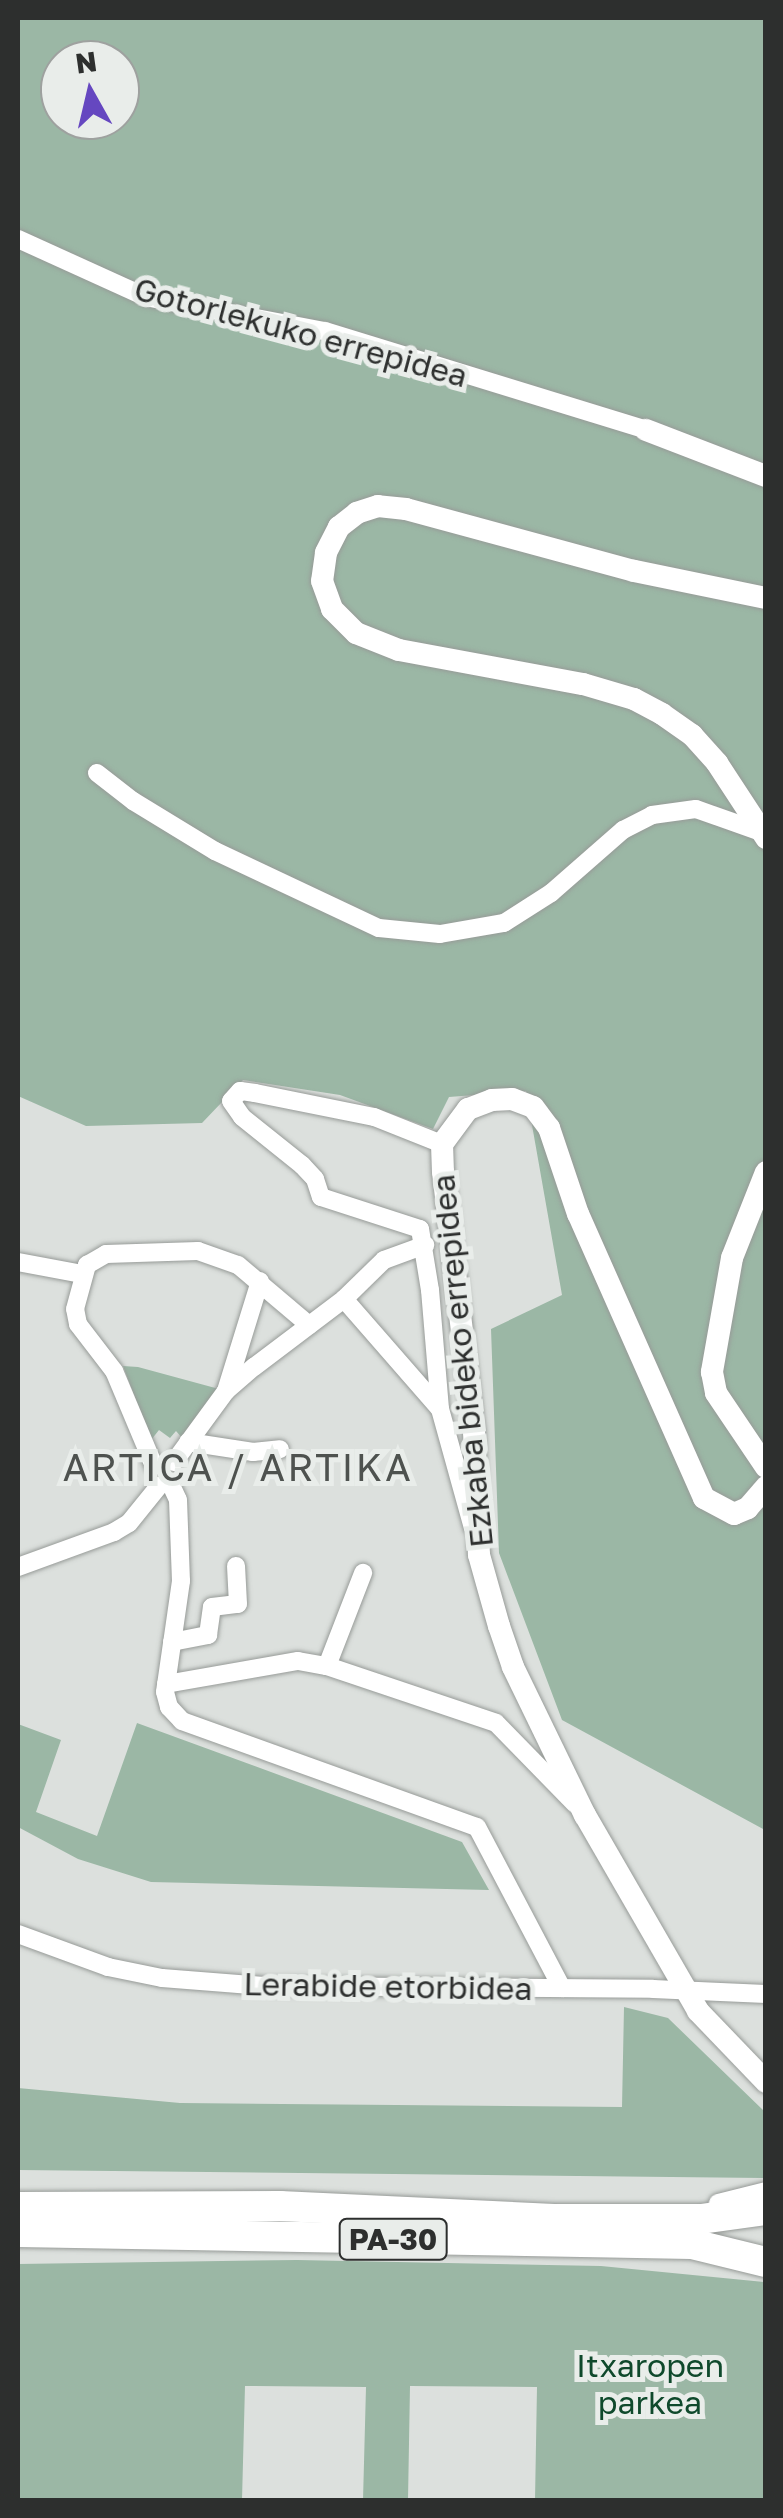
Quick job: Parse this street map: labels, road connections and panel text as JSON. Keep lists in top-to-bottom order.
{
  "streets": {
    "highway": ["PA-30"],
    "street": ["Gotorlekuko errepidea", "Ezkaba bideko errepidea", "Lerabide etorbidea"]
  },
  "crossings": [
    ["Ezkaba bideko errepidea", "Lerabide etorbidea"]
  ],
  "districts": ["ARTICA / ARTIKA"],
  "parks": ["Itxaropen parkea"],
  "north": "top"
}
